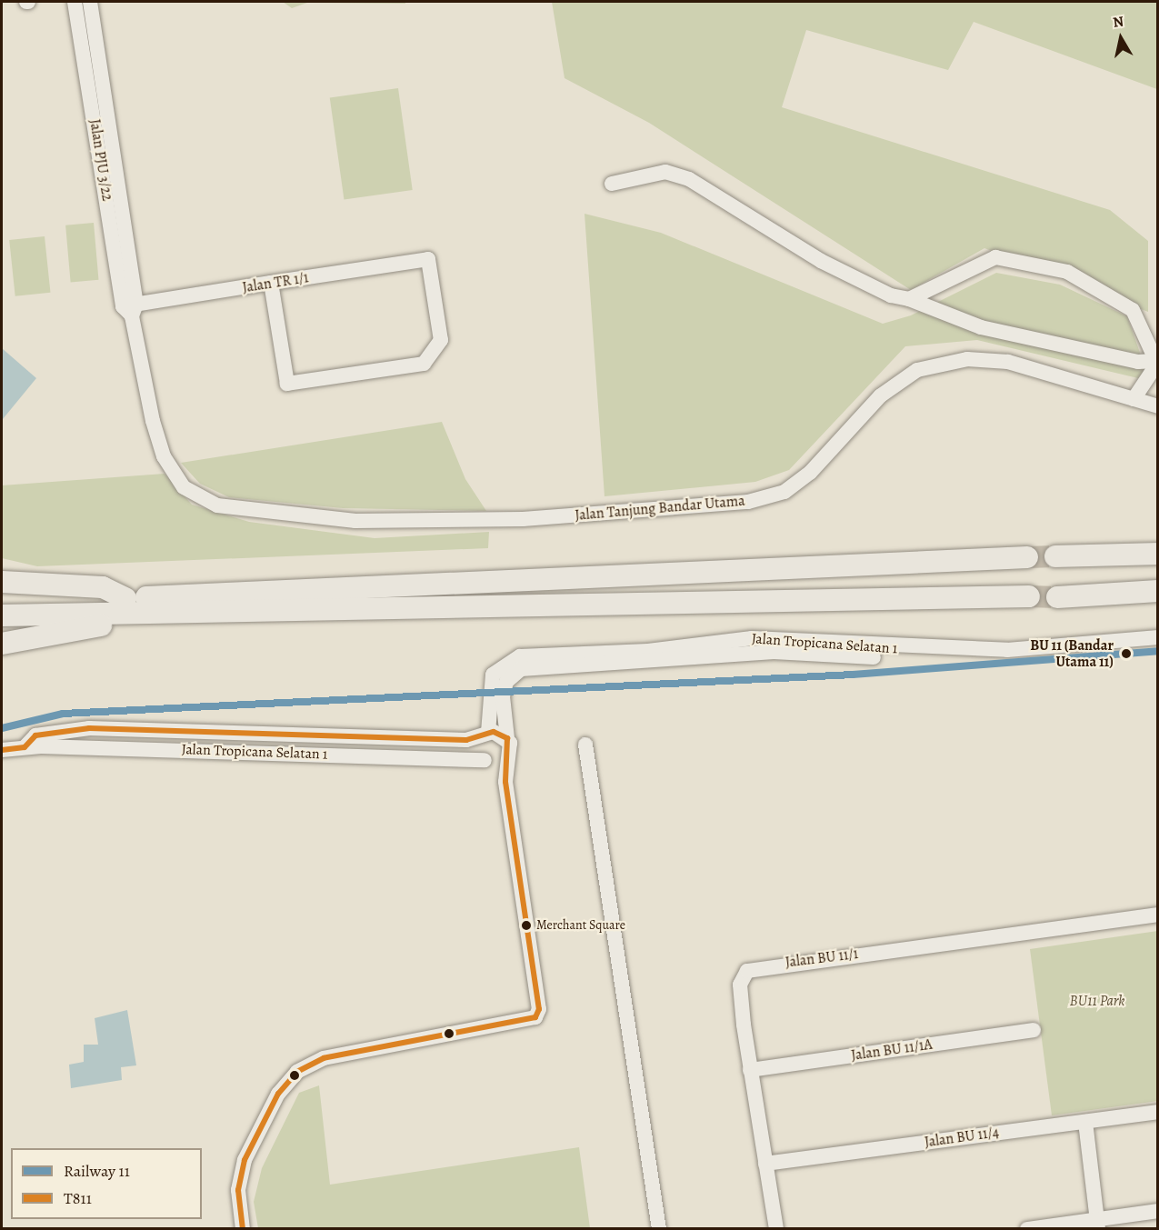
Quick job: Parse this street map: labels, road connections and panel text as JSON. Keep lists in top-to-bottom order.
{
  "streets": {
    "street": [
      "Jalan PJU 3/22",
      "Jalan TR 1/1",
      "Jalan Tanjung Bandar Utama",
      "Jalan Tropicana Selatan 1",
      "Jalan BU 11/1",
      "Jalan BU 11/1A",
      "Jalan BU 11/4"
    ]
  },
  "crossings": [
    ["Jalan PJU 3/22", "Jalan TR 1/1"],
    ["Jalan PJU 3/22", "Jalan Tanjung Bandar Utama"],
    ["Jalan BU 11/1", "Jalan BU 11/1A"],
    ["Jalan BU 11/1", "Jalan BU 11/4"]
  ],
  "parks": ["BU11 Park"],
  "places": ["BU 11 (Bandar Utama 11)", "Merchant Square"],
  "lines": ["rail line 11", "transit line T811"],
  "legend": ["Railway 11", "T811"],
  "north": "top"
}
